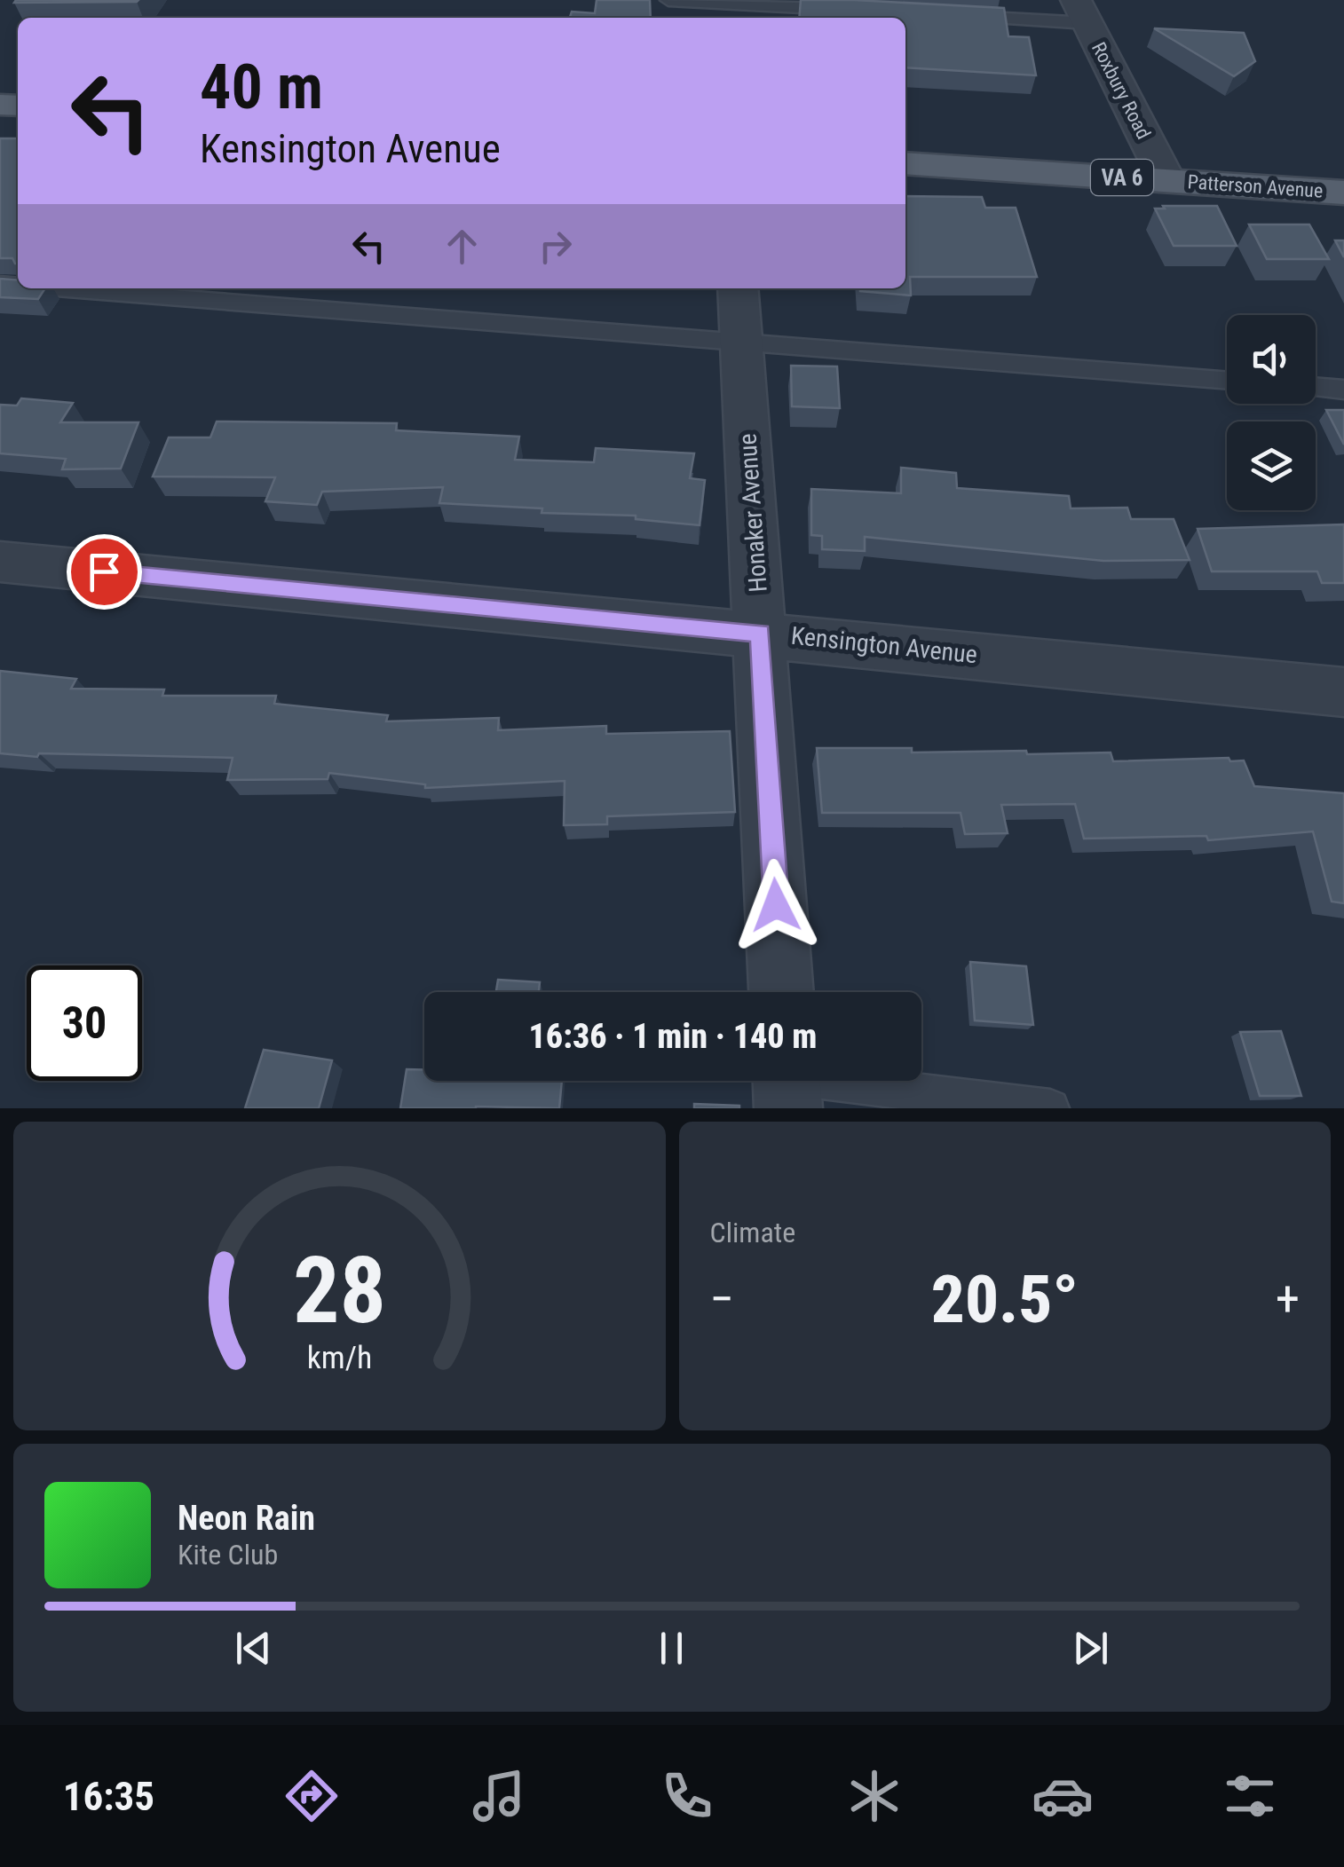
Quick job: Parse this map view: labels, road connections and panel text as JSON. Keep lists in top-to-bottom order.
{
  "streets": {
    "main road": ["VA 6", "Patterson Avenue"],
    "street": ["Roxbury Road", "Honaker Avenue", "Kensington Avenue"]
  },
  "crossings": [
    ["Roxbury Road", "Patterson Avenue"],
    ["Honaker Avenue", "Kensington Avenue"]
  ],
  "page": {
    "turn": ["40 m", "Kensington Avenue"],
    "limit": "30",
    "trip": "16:36 · 1 min · 140 m",
    "tile": "Climate",
    "heat": ["−", "20.5°", "+"],
    "song": ["Neon Rain", "Kite Club"],
    "tabs": "16:35",
    "gauge": ["28", "km/h"]
  }
}
